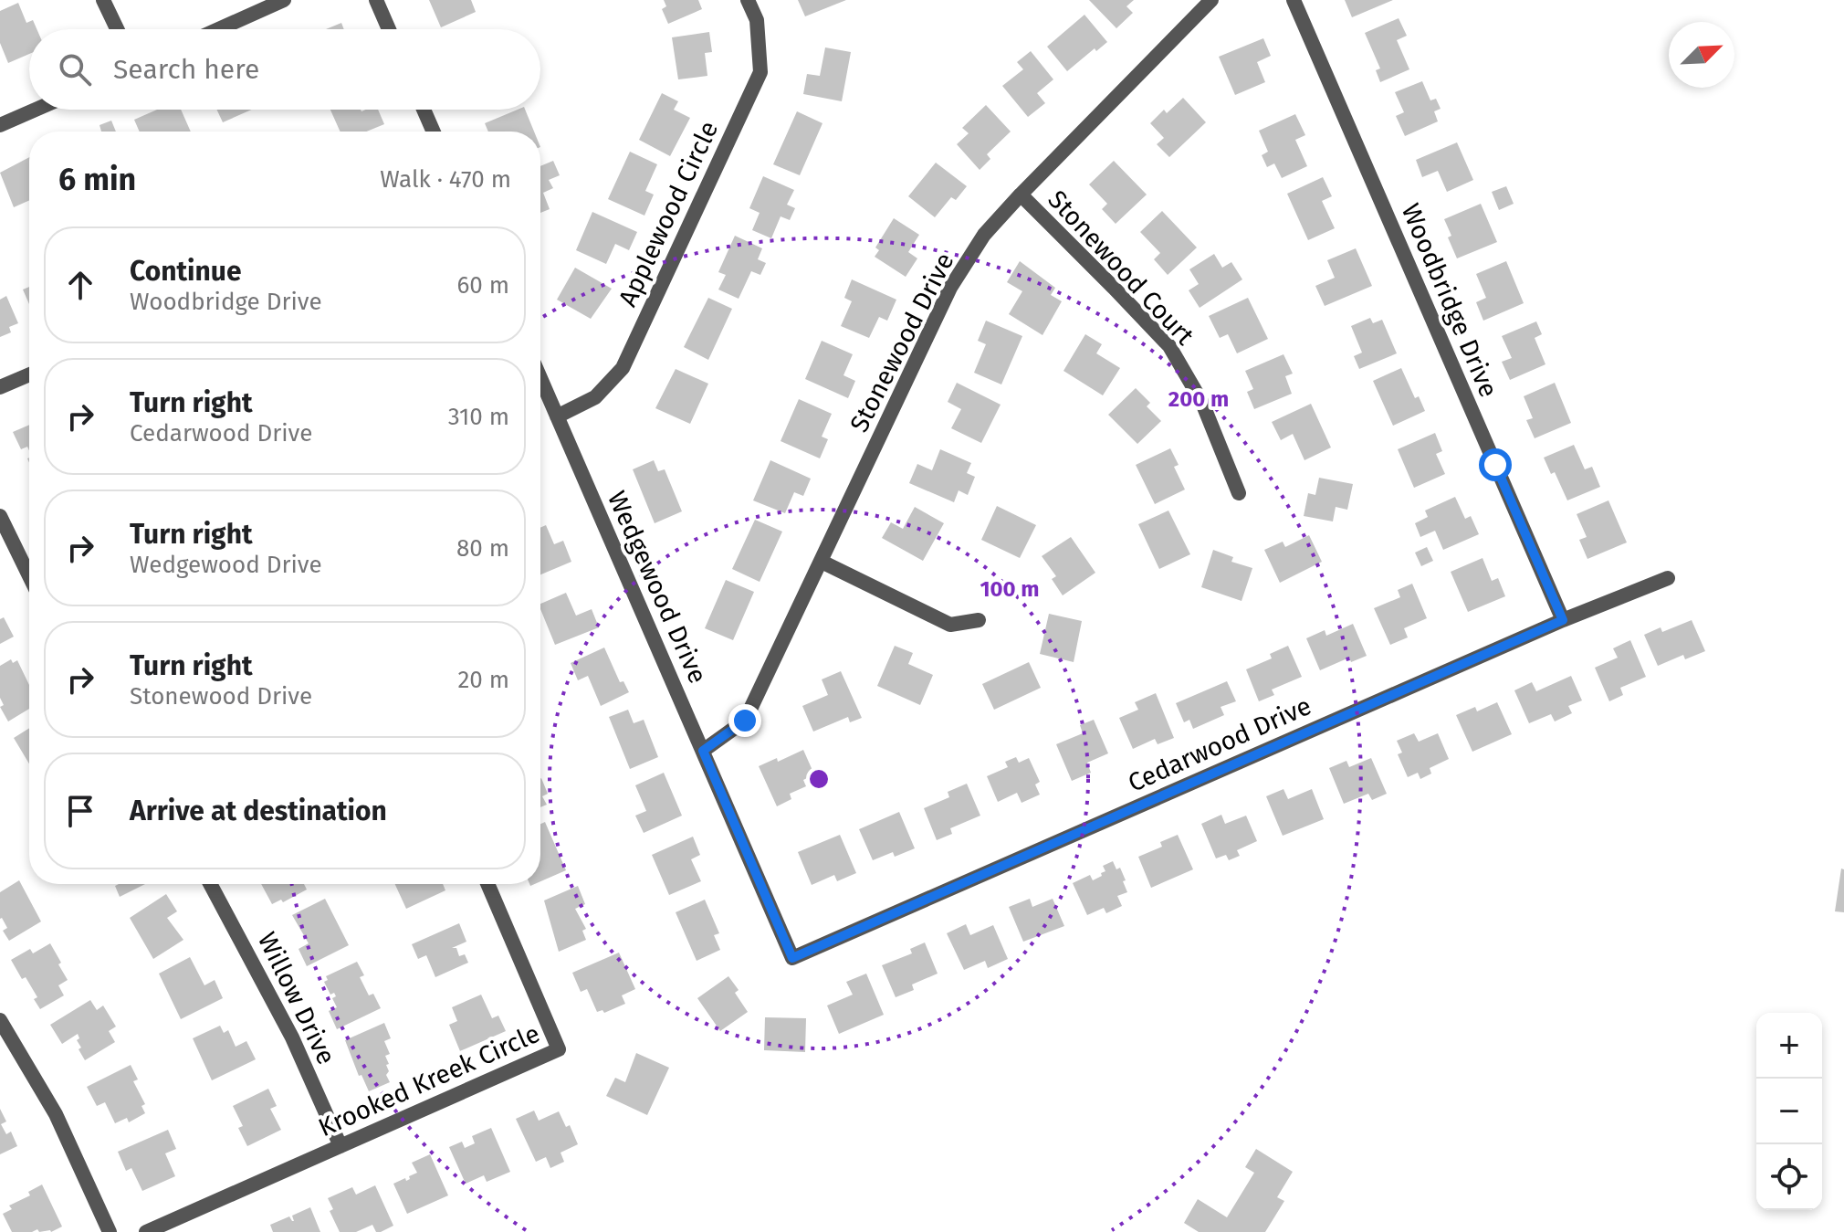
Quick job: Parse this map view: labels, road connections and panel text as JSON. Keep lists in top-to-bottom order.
{
  "streets": {
    "street": [
      "Applewood Circle",
      "Stonewood Court",
      "Woodbridge Drive",
      "Stonewood Drive",
      "Wedgewood Drive",
      "Cedarwood Drive",
      "Willow Drive",
      "Krooked Kreek Circle"
    ]
  },
  "crossings": [
    ["Applewood Circle", "Wedgewood Drive"],
    ["Stonewood Court", "Stonewood Drive"],
    ["Woodbridge Drive", "Cedarwood Drive"],
    ["Stonewood Drive", "Wedgewood Drive"],
    ["Wedgewood Drive", "Cedarwood Drive"],
    ["Willow Drive", "Krooked Kreek Circle"]
  ],
  "north": "top right",
  "page": {
    "search": "Search here",
    "heading": ["6 min", "Walk · 470 m"],
    "list": [
      ["Continue", "Woodbridge Drive", "60 m"],
      ["Turn right", "Cedarwood Drive", "310 m"],
      ["Turn right", "Wedgewood Drive", "80 m"],
      ["Turn right", "Stonewood Drive", "20 m"],
      "Arrive at destination"
    ],
    "map_buttons": ["+", "−"]
  },
  "rings": ["200 m", "100 m"]
}
